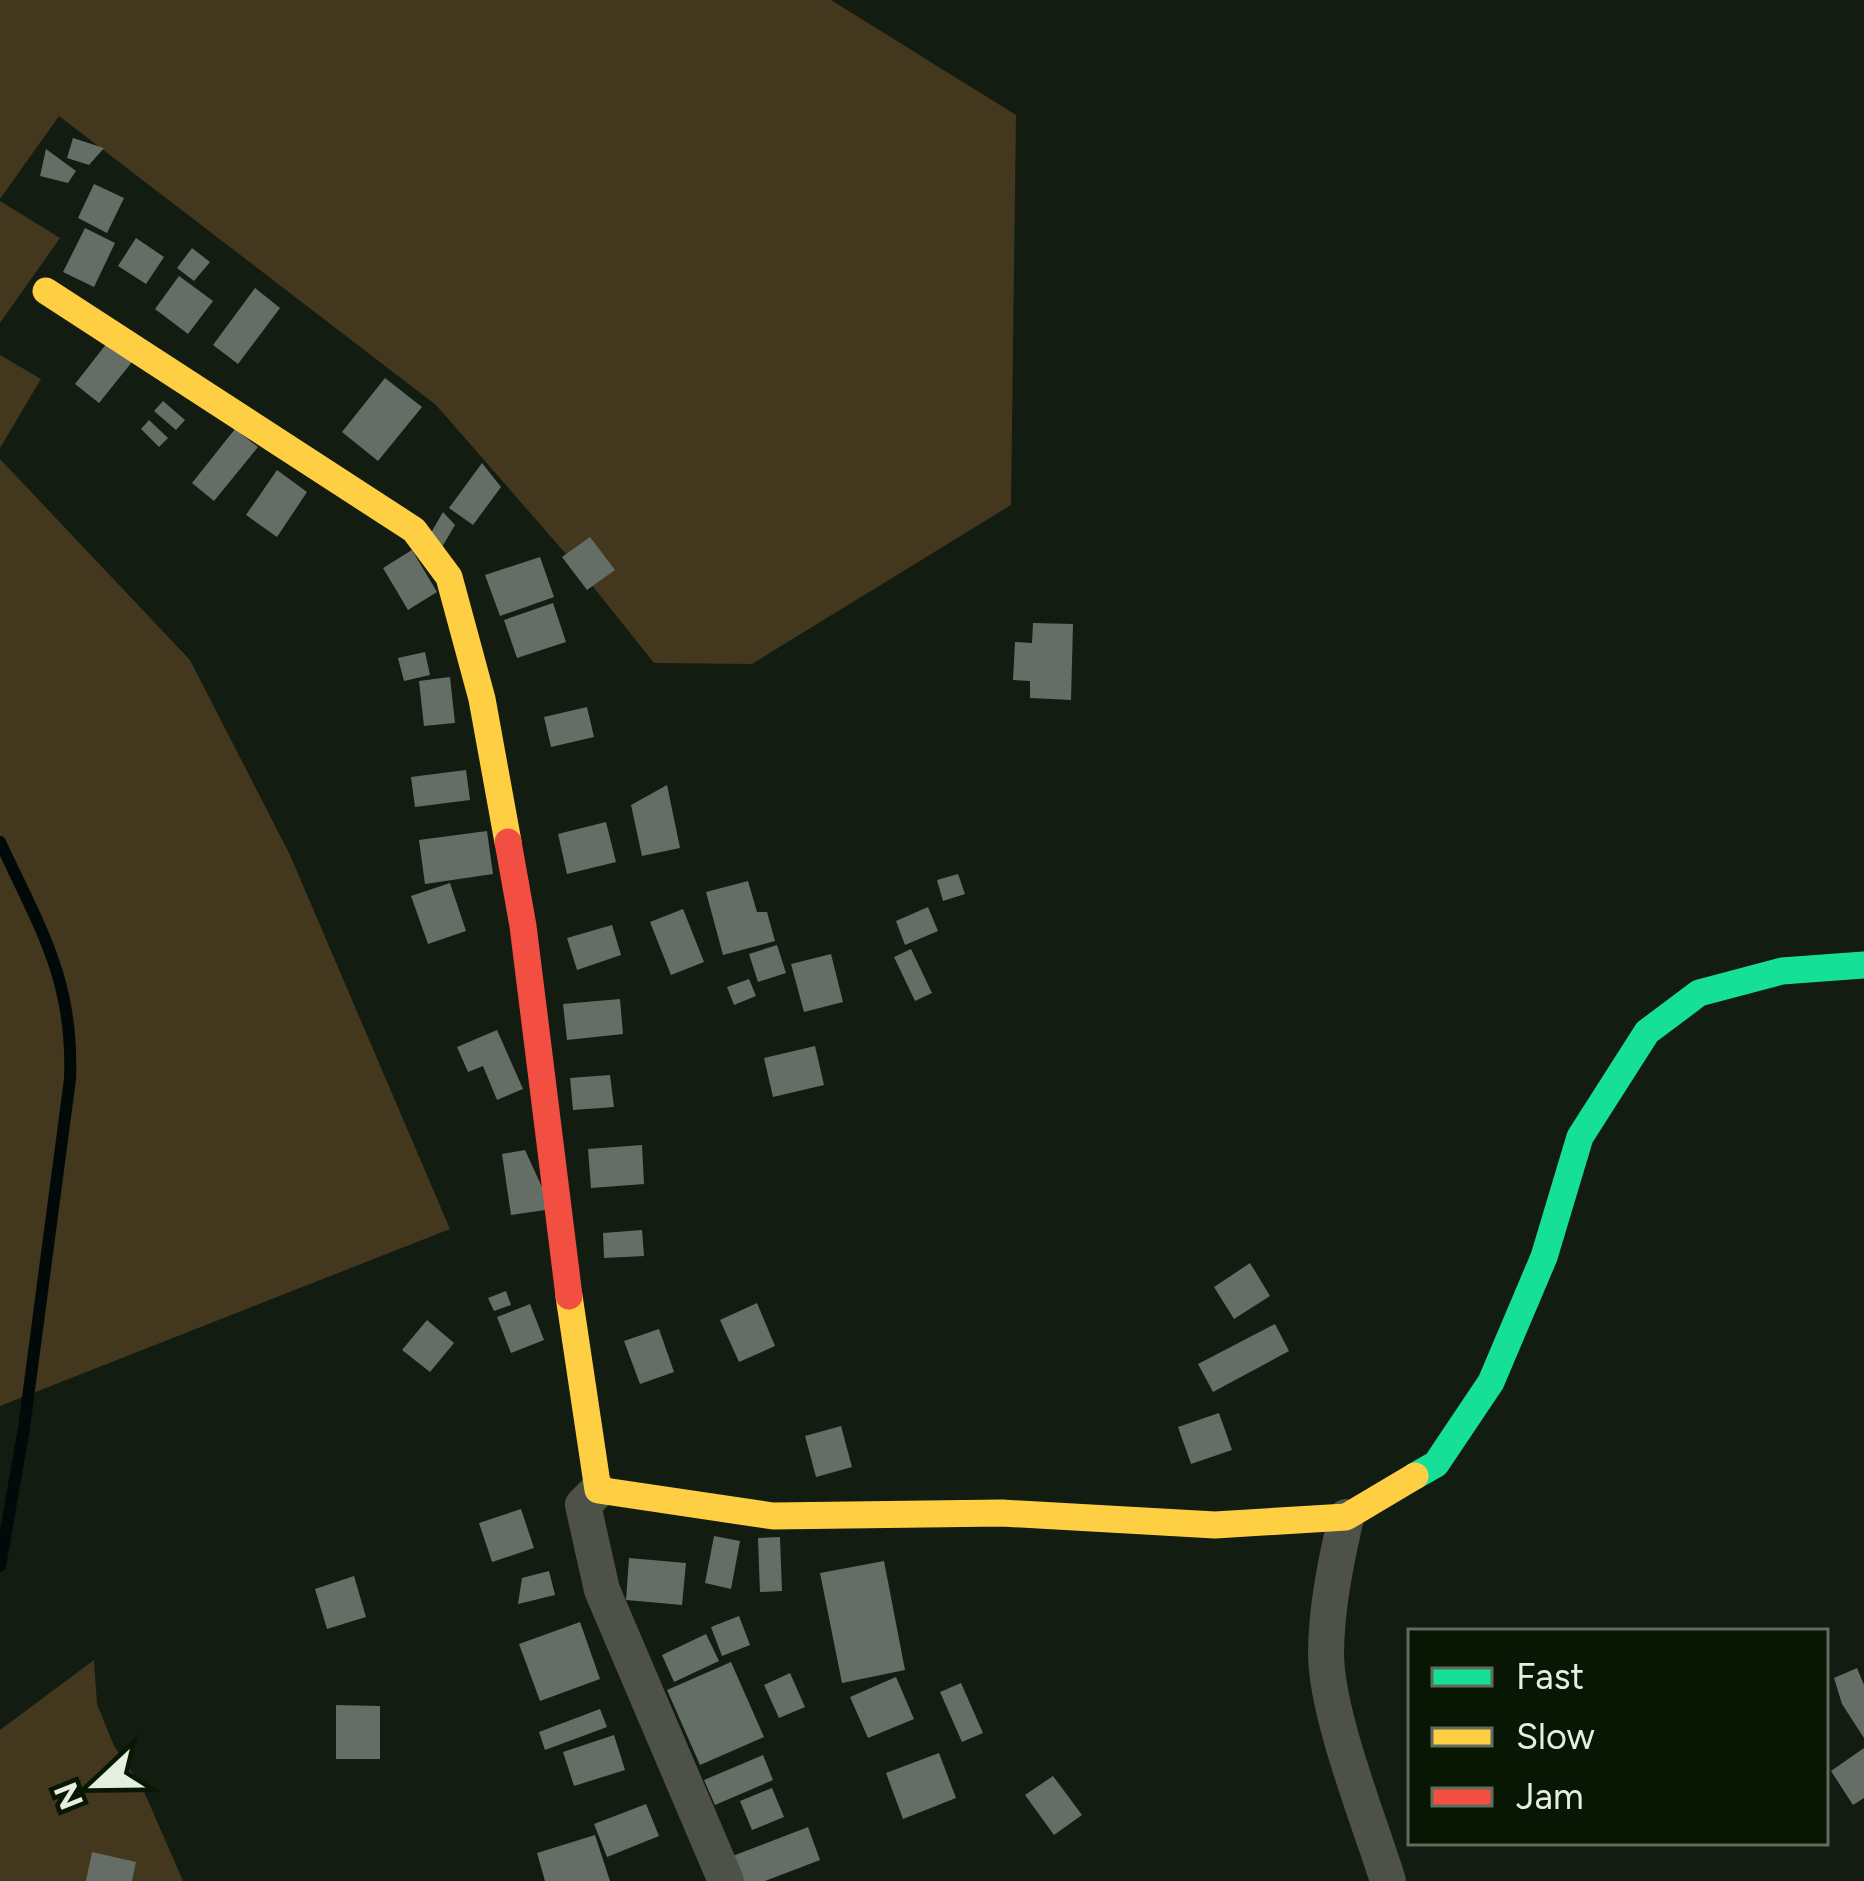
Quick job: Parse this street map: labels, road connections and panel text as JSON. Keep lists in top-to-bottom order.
{
  "legend": ["Fast", "Slow", "Jam"],
  "north": "left"
}
